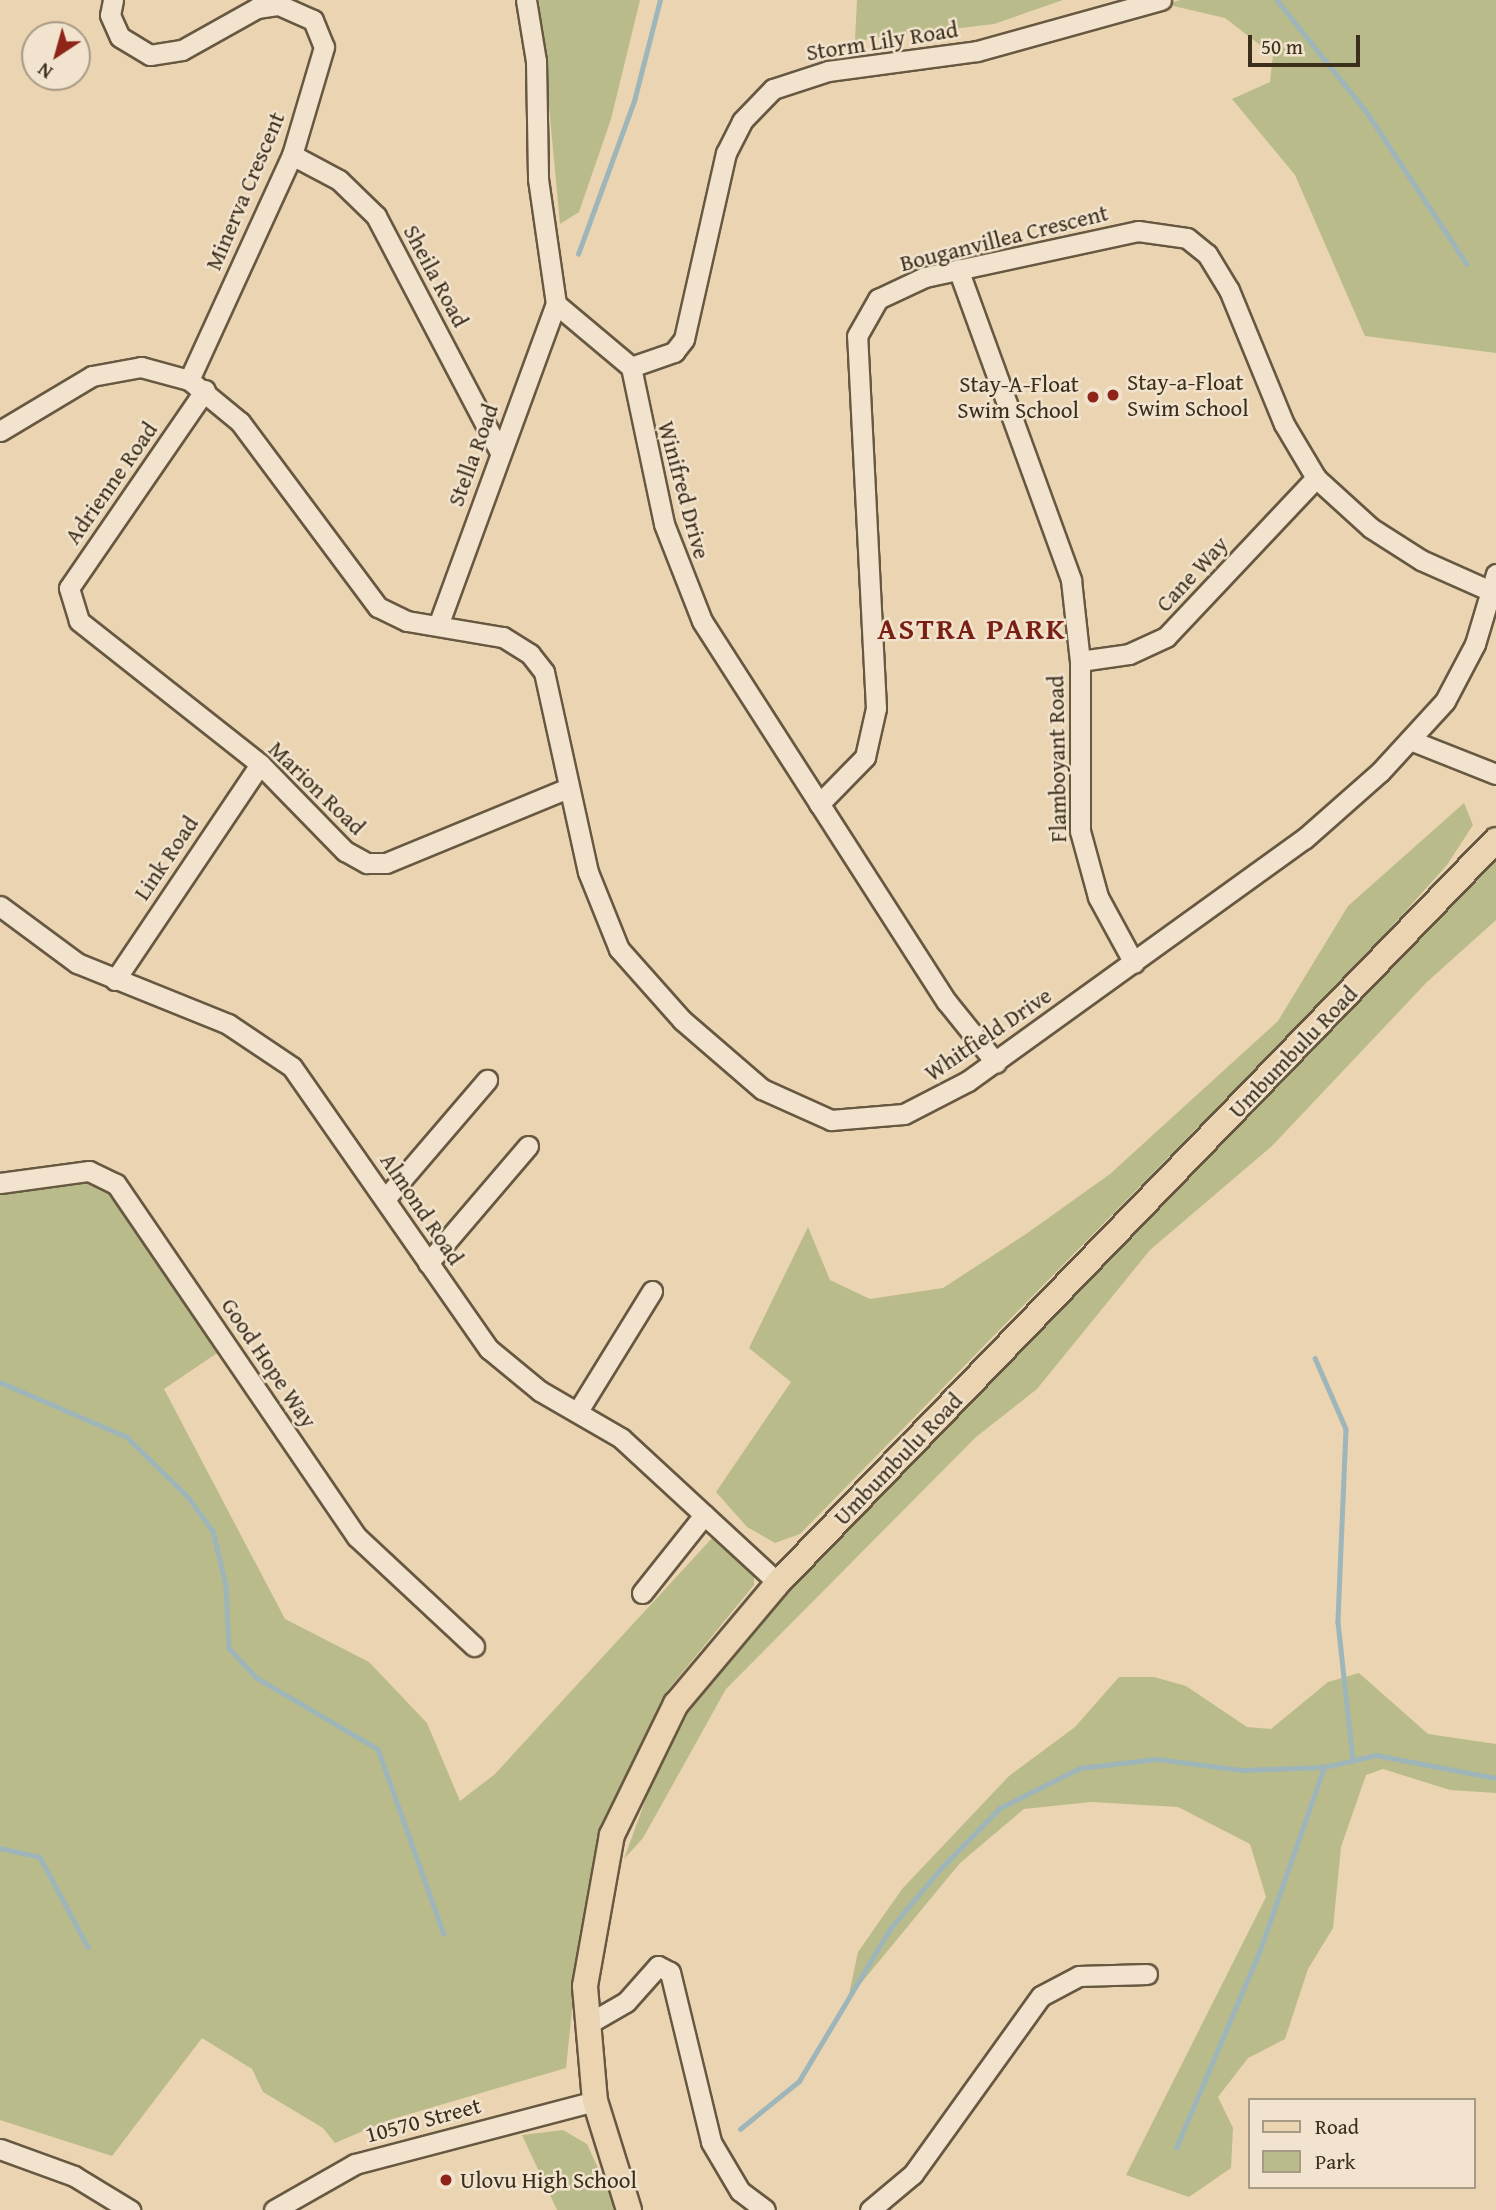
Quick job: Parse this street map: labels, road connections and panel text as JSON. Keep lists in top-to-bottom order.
{
  "streets": {
    "main road": ["Umbumbulu Road"],
    "street": [
      "Storm Lily Road",
      "Minerva Crescent",
      "Bouganvillea Crescent",
      "Sheila Road",
      "Stella Road",
      "Adrienne Road",
      "Winifred Drive",
      "Cane Way",
      "Flamboyant Road",
      "Marion Road",
      "Link Road",
      "Whitfield Drive",
      "Almond Road",
      "Good Hope Way",
      "10570 Street"
    ]
  },
  "crossings": [
    ["Storm Lily Road", "Winifred Drive"],
    ["Minerva Crescent", "Sheila Road"],
    ["Minerva Crescent", "Adrienne Road"],
    ["Minerva Crescent", "Whitfield Drive"],
    ["Bouganvillea Crescent", "Winifred Drive"],
    ["Bouganvillea Crescent", "Cane Way"],
    ["Bouganvillea Crescent", "Flamboyant Road"],
    ["Bouganvillea Crescent", "Whitfield Drive"],
    ["Sheila Road", "Stella Road"],
    ["Stella Road", "Whitfield Drive"],
    ["Adrienne Road", "Marion Road"],
    ["Adrienne Road", "Whitfield Drive"],
    ["Winifred Drive", "Whitfield Drive"],
    ["Cane Way", "Flamboyant Road"],
    ["Flamboyant Road", "Whitfield Drive"],
    ["Marion Road", "Link Road"],
    ["Marion Road", "Whitfield Drive"],
    ["Link Road", "Almond Road"],
    ["Umbumbulu Road", "Almond Road"],
    ["Umbumbulu Road", "10570 Street"]
  ],
  "districts": ["ASTRA PARK"],
  "places": ["Stay-a-Float Swim School", "Stay-A-Float Swim School", "Ulovu High School"],
  "legend": ["Road", "Park"],
  "scale_bar": "50 m",
  "north": "bottom left"
}
